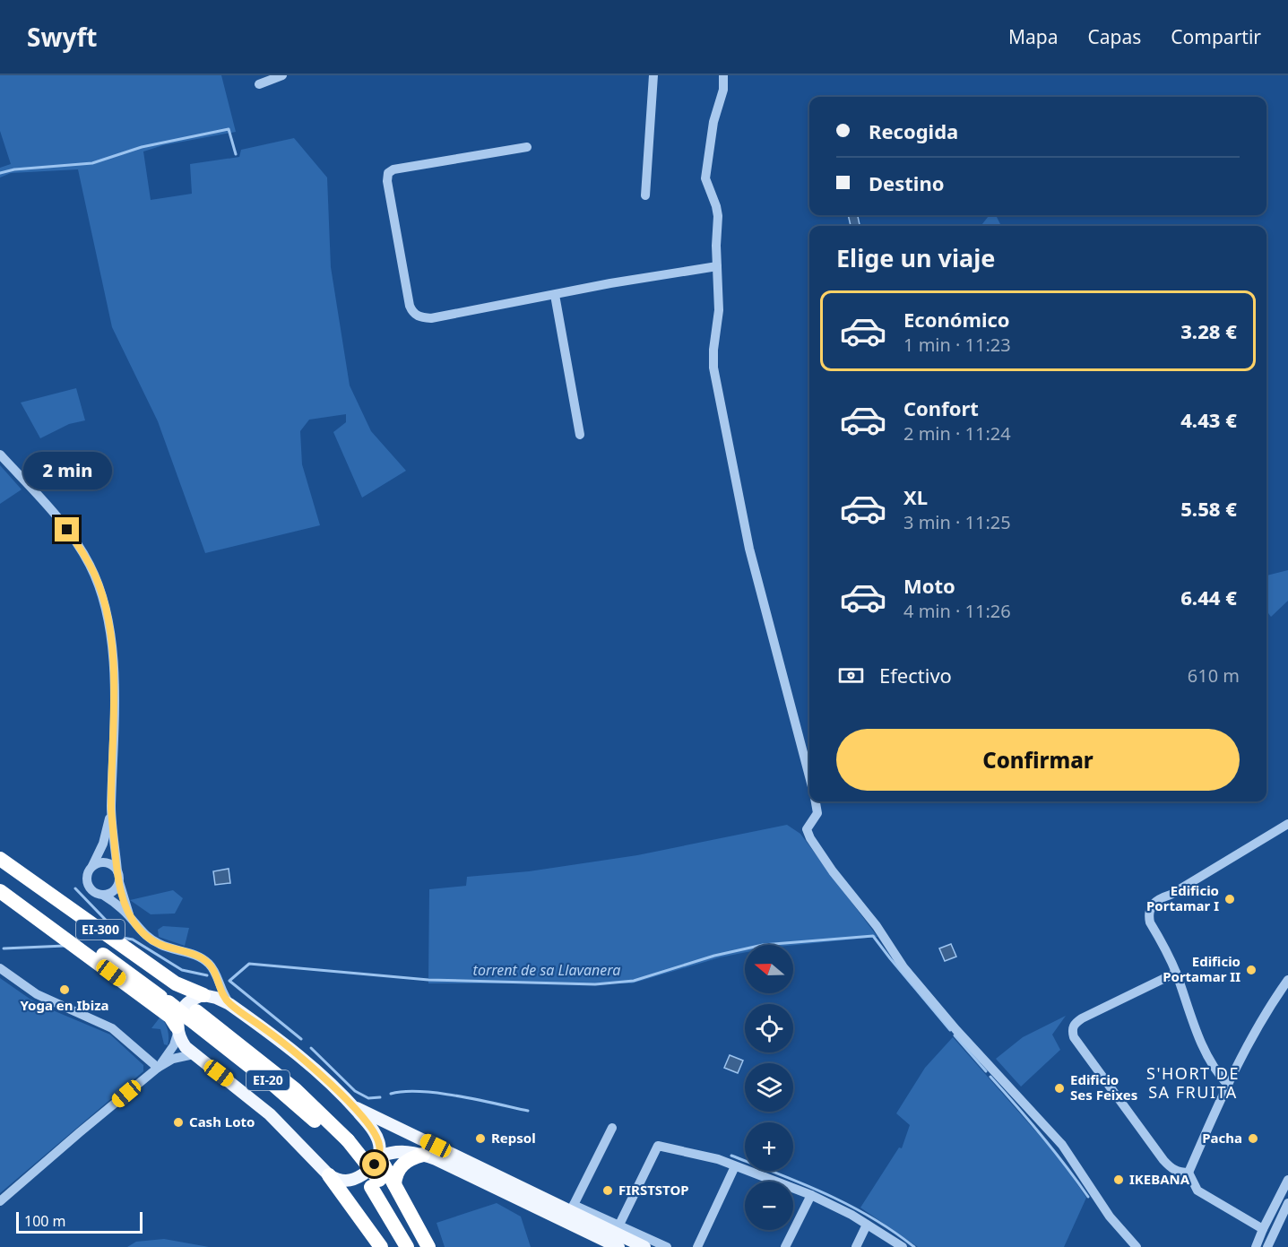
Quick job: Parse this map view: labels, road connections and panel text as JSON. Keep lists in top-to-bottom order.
{
  "streets": {
    "highway": ["EI-300", "EI-20"]
  },
  "crossings": [
    ["EI-300", "EI-20"]
  ],
  "districts": ["S'HORT DE SA FRUITA"],
  "water": ["torrent de sa Llavanera"],
  "places": [
    "Edificio Portamar I",
    "Edificio Portamar II",
    "Yoga en Ibiza",
    "Edificio Ses Feixes",
    "Cash Loto",
    "Repsol",
    "Pacha",
    "IKEBANA",
    "FIRSTSTOP"
  ],
  "scale_bar": "100 m",
  "north": "left",
  "page": {
    "header": "Swyft",
    "nav": ["Mapa", "Capas", "Compartir"],
    "banner": ["Recogida", "Destino"],
    "heading": "Elige un viaje",
    "list": [
      {
        "name": "Económico",
        "note": "1 min · 11:23",
        "value": "3.28 €"
      },
      {
        "name": "Confort",
        "note": "2 min · 11:24",
        "value": "4.43 €"
      },
      {
        "name": "XL",
        "note": "3 min · 11:25",
        "value": "5.58 €"
      },
      {
        "name": "Moto",
        "note": "4 min · 11:26",
        "value": "6.44 €"
      }
    ],
    "bubble": "2 min",
    "pay": ["Efectivo", "610 m"],
    "buttons": "Confirmar",
    "map_buttons": ["+", "−"],
    "scale": "100 m"
  }
}
